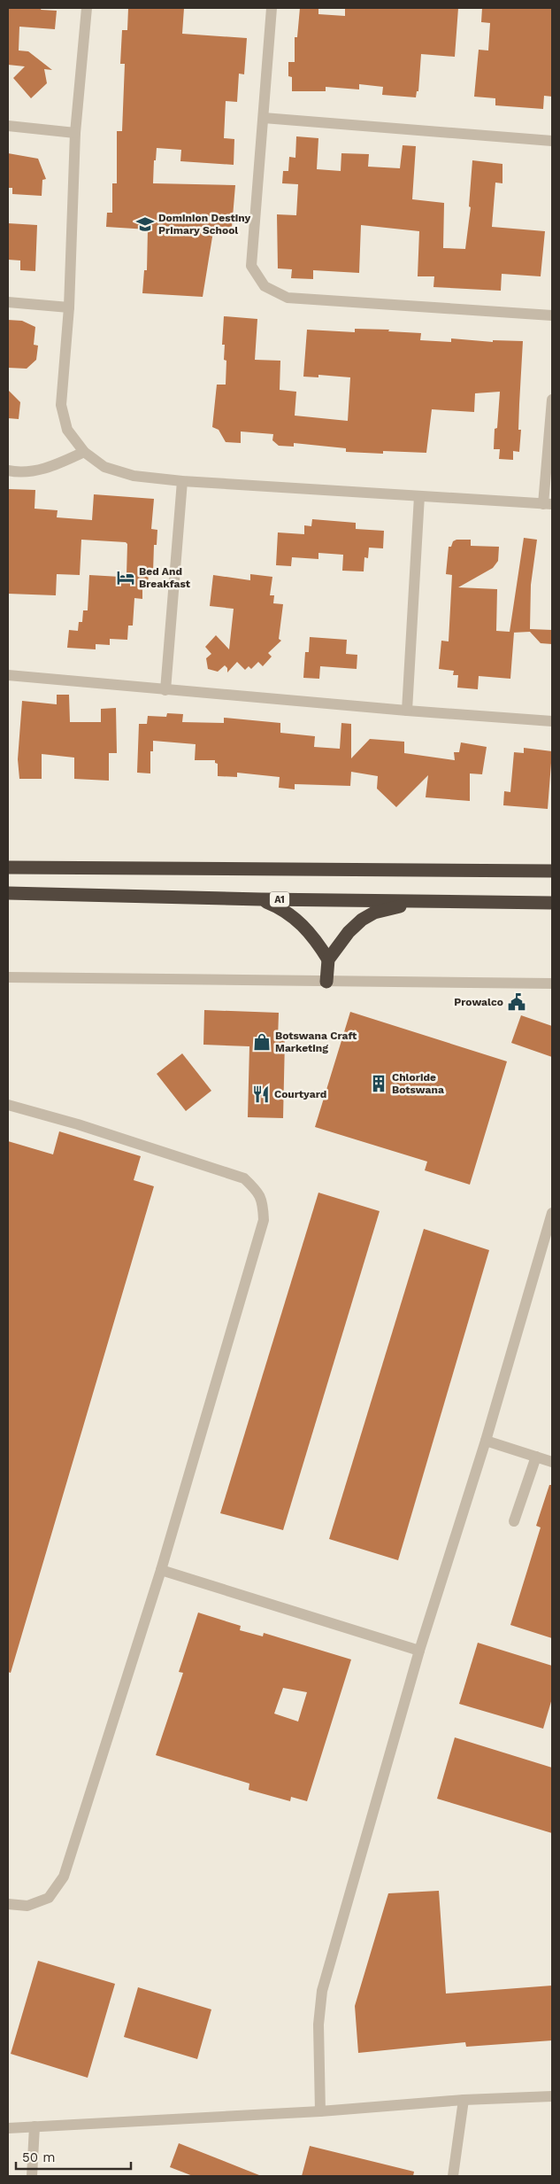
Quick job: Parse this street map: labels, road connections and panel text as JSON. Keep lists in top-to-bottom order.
{
  "streets": {
    "highway": ["A1"]
  },
  "places": {
    "school or university": ["Dominion Destiny Primary School"],
    "hotel": ["Bed And Breakfast"],
    "public building": ["Prowalco"],
    "shop": ["Botswana Craft Marketing"],
    "building": ["Chloride Botswana"],
    "restaurant": ["Courtyard"]
  },
  "scale_bar": "50 m"
}
